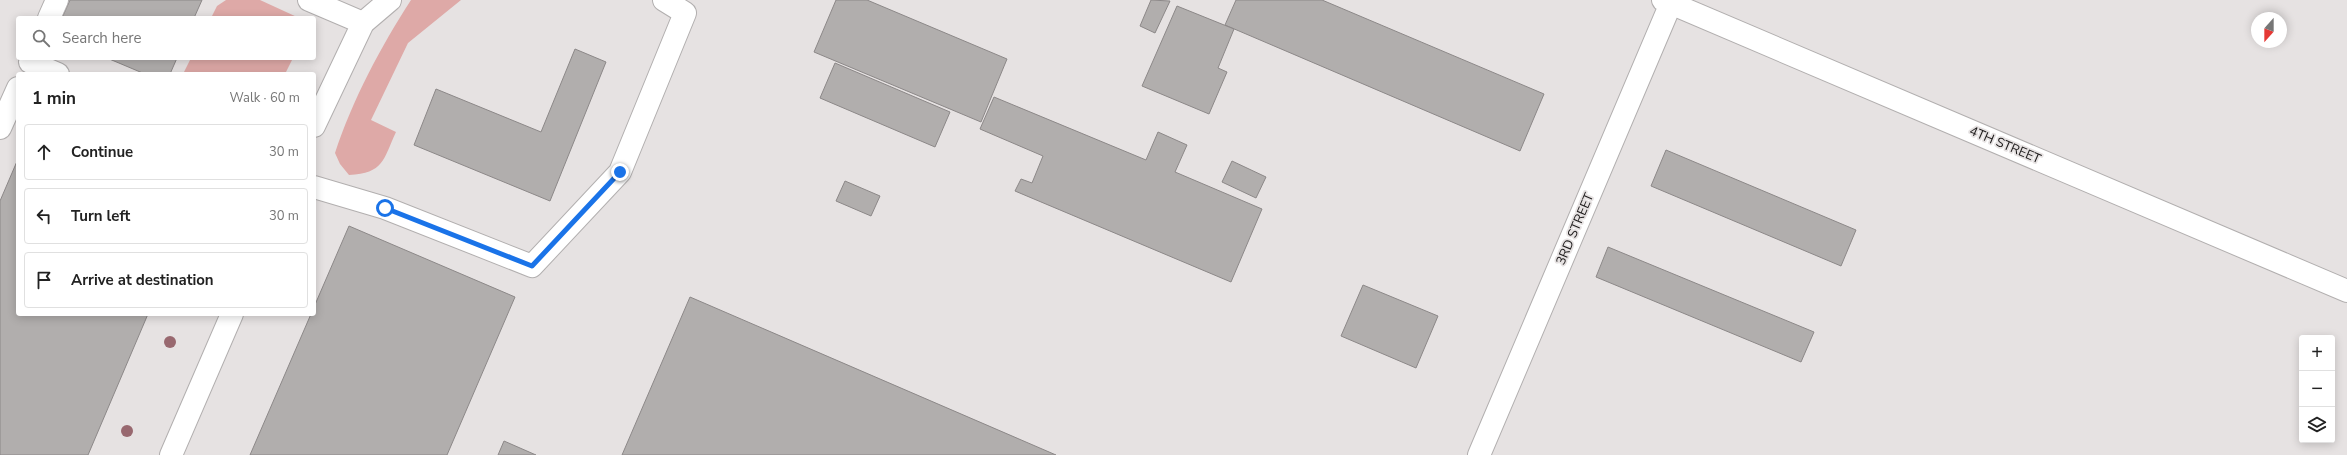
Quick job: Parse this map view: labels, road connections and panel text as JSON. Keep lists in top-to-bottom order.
{
  "streets": {
    "street": ["4TH STREET", "3RD STREET"]
  },
  "crossings": [
    ["4TH STREET", "3RD STREET"]
  ],
  "north": "bottom",
  "page": {
    "search": "Search here",
    "heading": ["1 min", "Walk · 60 m"],
    "list": [
      ["Continue", "30 m"],
      ["Turn left", "30 m"],
      "Arrive at destination"
    ],
    "map_buttons": ["+", "−"]
  }
}
